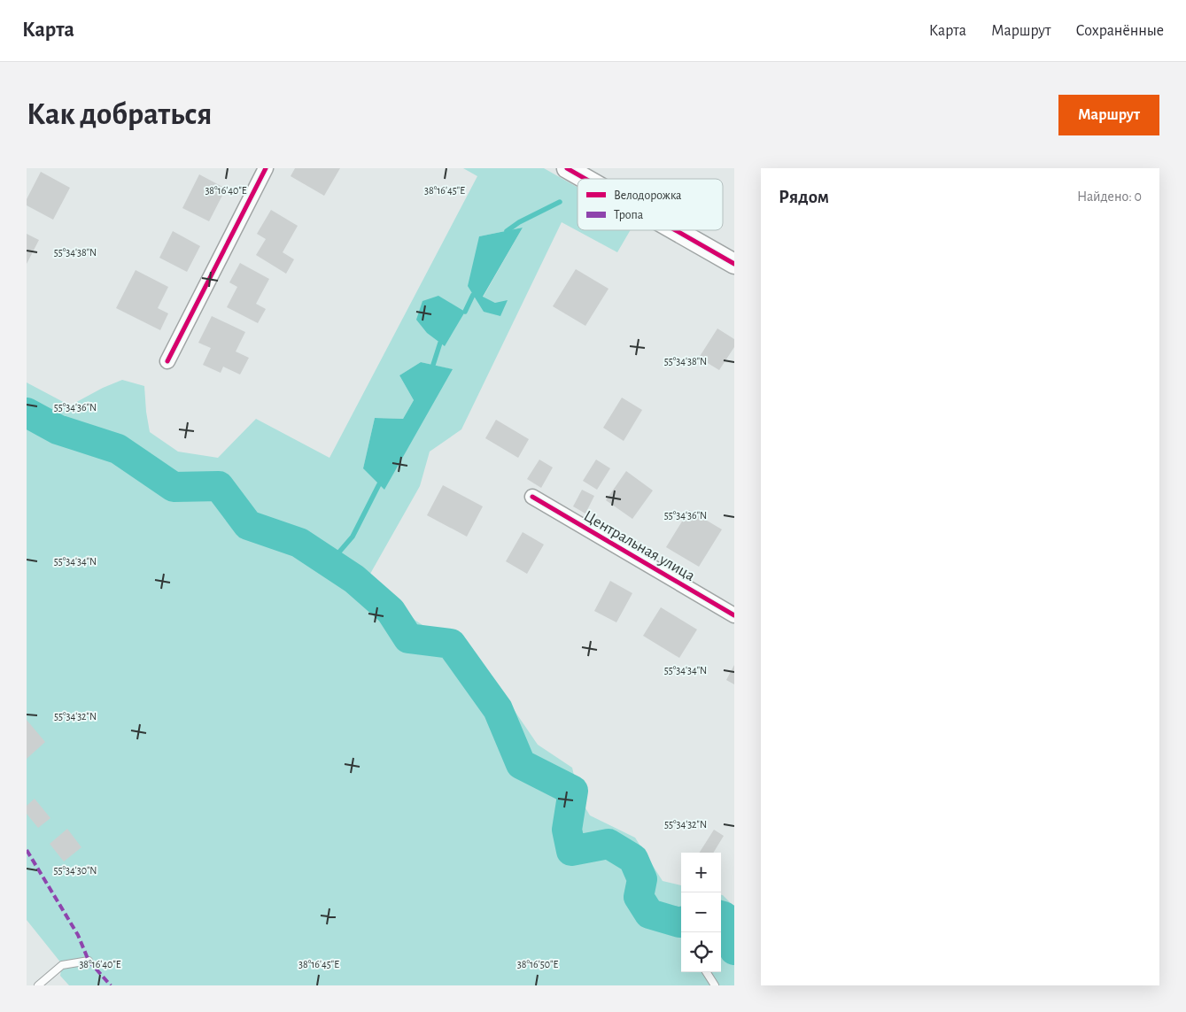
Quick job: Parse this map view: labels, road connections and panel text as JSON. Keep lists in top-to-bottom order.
{
  "streets": {
    "street": ["Центральная улица"]
  },
  "legend": ["Велодорожка", "Тропа"],
  "page": {
    "header": "Карта",
    "nav": ["Карта", "Маршрут", "Сохранённые"],
    "buttons": "Маршрут",
    "title": "Как добраться",
    "heading": ["Рядом", "Найдено: 0"],
    "map_buttons": ["+", "−"]
  },
  "coordinates": [
    "38°16'40\"E",
    "38°16'45\"E",
    "55°34'38\"N",
    "55°34'36\"N",
    "55°34'34\"N",
    "55°34'32\"N",
    "55°34'30\"N",
    "38°16'50\"E"
  ]
}
